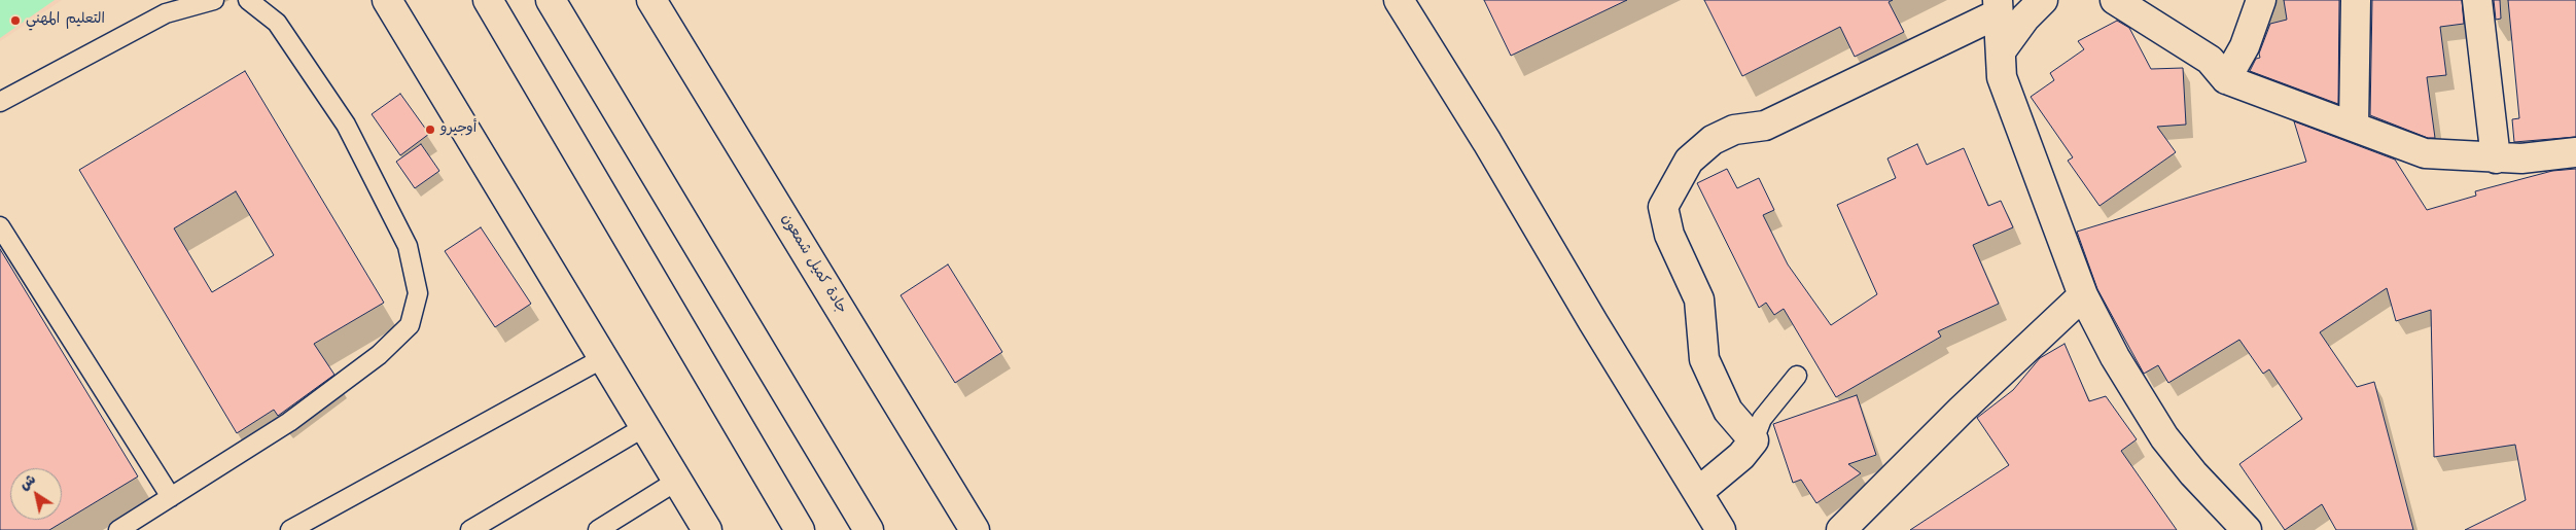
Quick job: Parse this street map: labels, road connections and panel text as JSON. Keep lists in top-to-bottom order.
{
  "streets": {
    "main road": ["جادة كميل شمعون"]
  },
  "places": ["التعليم المهني", "أوجيرو"],
  "north": "top left"
}
